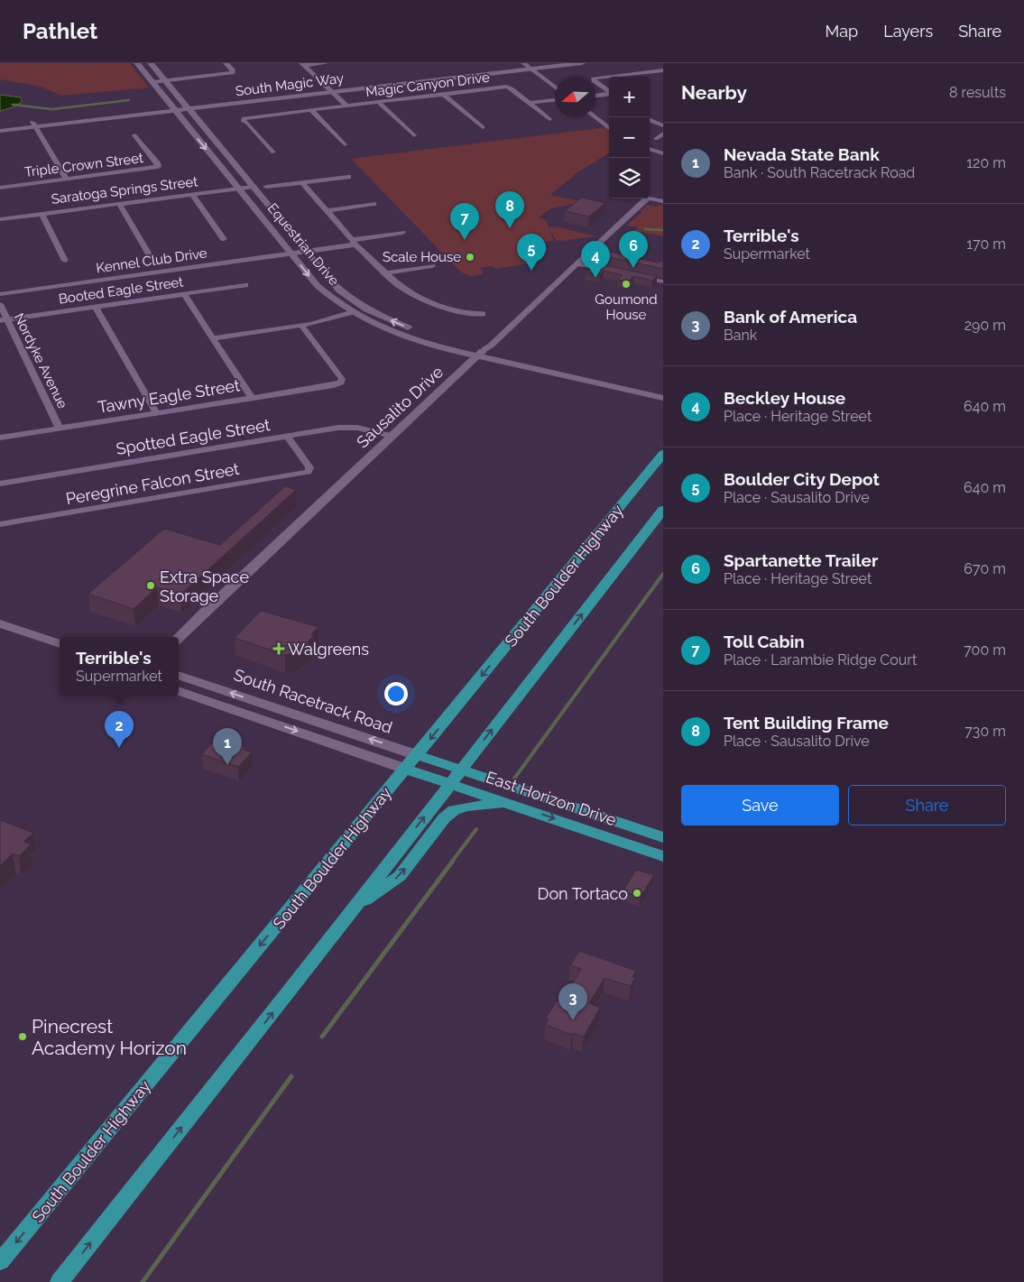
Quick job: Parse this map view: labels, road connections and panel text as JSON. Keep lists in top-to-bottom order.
{
  "streets": {
    "main road": ["South Boulder Highway", "South Racetrack Road", "East Horizon Drive"],
    "street": [
      "South Magic Way",
      "Magic Canyon Drive",
      "Triple Crown Street",
      "Saratoga Springs Street",
      "Equestrian Drive",
      "Kennel Club Drive",
      "Booted Eagle Street",
      "Nordyke Avenue",
      "Tawny Eagle Street",
      "Sausalito Drive",
      "Spotted Eagle Street",
      "Peregrine Falcon Street"
    ]
  },
  "crossings": [
    ["South Magic Way", "Equestrian Drive"],
    ["Saratoga Springs Street", "Equestrian Drive"],
    ["Equestrian Drive", "Kennel Club Drive"],
    ["Equestrian Drive", "Sausalito Drive"],
    ["Booted Eagle Street", "Nordyke Avenue"],
    ["Nordyke Avenue", "Tawny Eagle Street"],
    ["Sausalito Drive", "Spotted Eagle Street"],
    ["Spotted Eagle Street", "Peregrine Falcon Street"],
    ["South Boulder Highway", "South Racetrack Road"],
    ["South Boulder Highway", "East Horizon Drive"],
    ["South Racetrack Road", "East Horizon Drive"]
  ],
  "places": {
    "other": [
      "Scale House",
      "Goumond House",
      "Extra Space Storage",
      "Don Tortaco",
      "Pinecrest Academy Horizon"
    ],
    "health": ["Walgreens"]
  },
  "north": "left",
  "page": {
    "header": "Pathlet",
    "nav": ["Map", "Layers", "Share"],
    "heading": ["Nearby", "8 results"],
    "map_buttons": ["+", "−"],
    "list": [
      {
        "mark": "1",
        "name": "Nevada State Bank",
        "note": "Bank · South Racetrack Road",
        "value": "120 m"
      },
      {
        "mark": "2",
        "name": "Terrible's",
        "note": "Supermarket",
        "value": "170 m"
      },
      {
        "mark": "3",
        "name": "Bank of America",
        "note": "Bank",
        "value": "290 m"
      },
      {
        "mark": "4",
        "name": "Beckley House",
        "note": "Place · Heritage Street",
        "value": "640 m"
      },
      {
        "mark": "5",
        "name": "Boulder City Depot",
        "note": "Place · Sausalito Drive",
        "value": "640 m"
      },
      {
        "mark": "6",
        "name": "Spartanette Trailer",
        "note": "Place · Heritage Street",
        "value": "670 m"
      },
      {
        "mark": "7",
        "name": "Toll Cabin",
        "note": "Place · Larambie Ridge Court",
        "value": "700 m"
      },
      {
        "mark": "8",
        "name": "Tent Building Frame",
        "note": "Place · Sausalito Drive",
        "value": "730 m"
      }
    ],
    "pins": [
      "8",
      "7",
      "6",
      "5",
      "4",
      "2",
      "1",
      "3"
    ],
    "popup": ["Terrible's", "Supermarket"],
    "buttons": ["Save", "Share"]
  }
}
